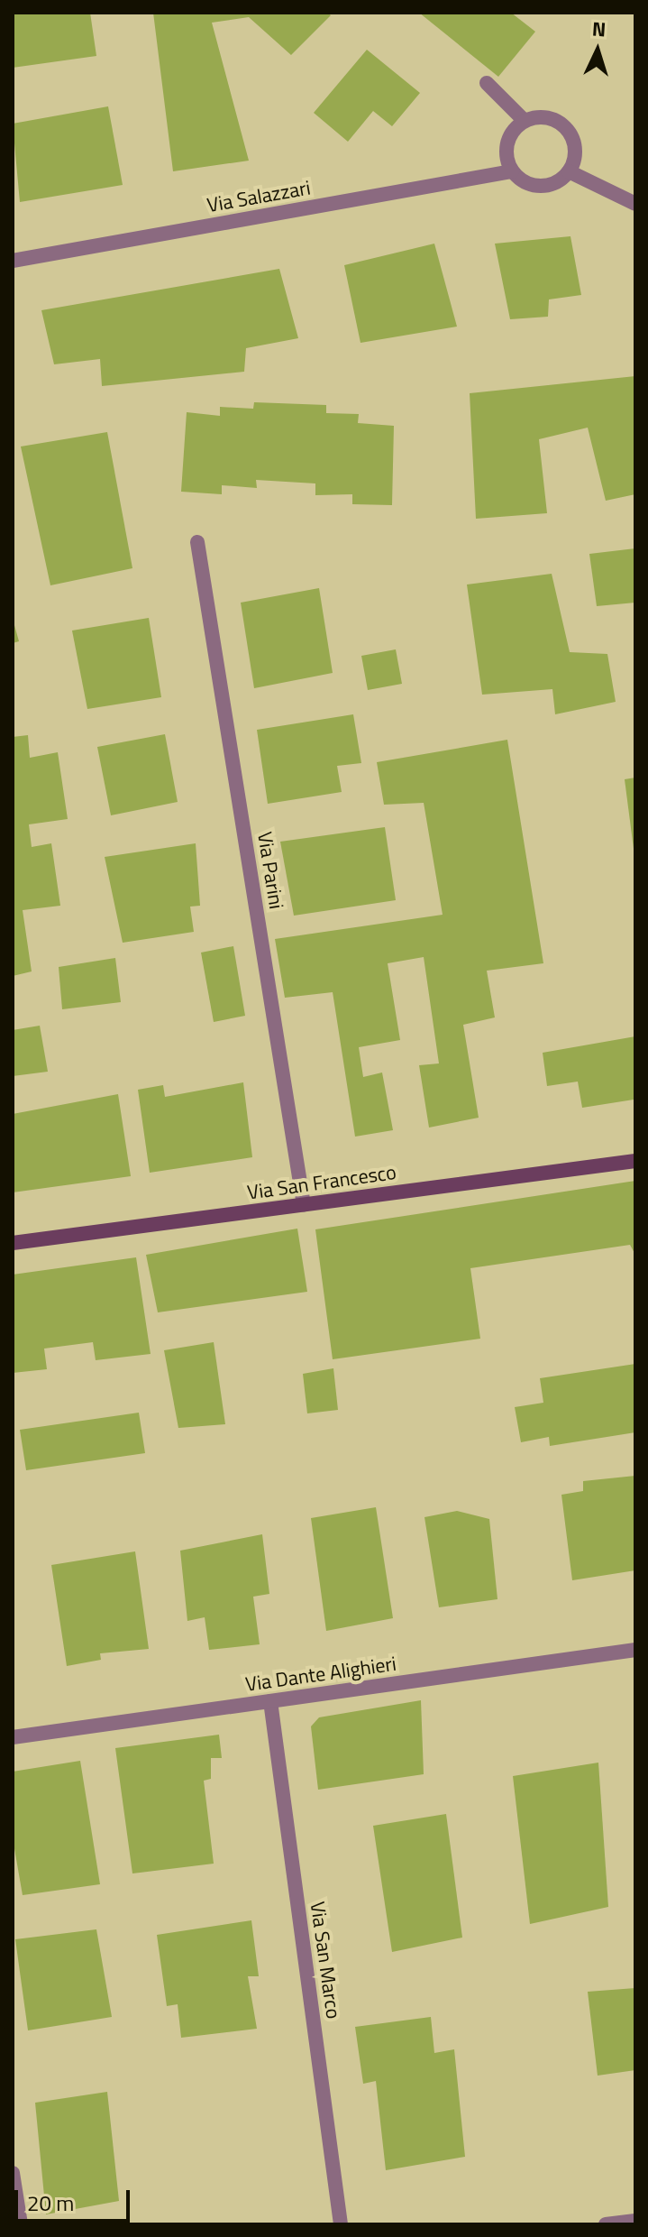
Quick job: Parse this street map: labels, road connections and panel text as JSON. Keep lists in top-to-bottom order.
{
  "streets": {
    "main road": ["Via San Francesco"],
    "street": [
      "Via Salazzari",
      "Via Parini",
      "Via Dante Alighieri",
      "Via San Marco"
    ]
  },
  "crossings": [
    ["Via Parini", "Via San Francesco"],
    ["Via Dante Alighieri", "Via San Marco"]
  ],
  "scale_bar": "20 m",
  "north": "top"
}
